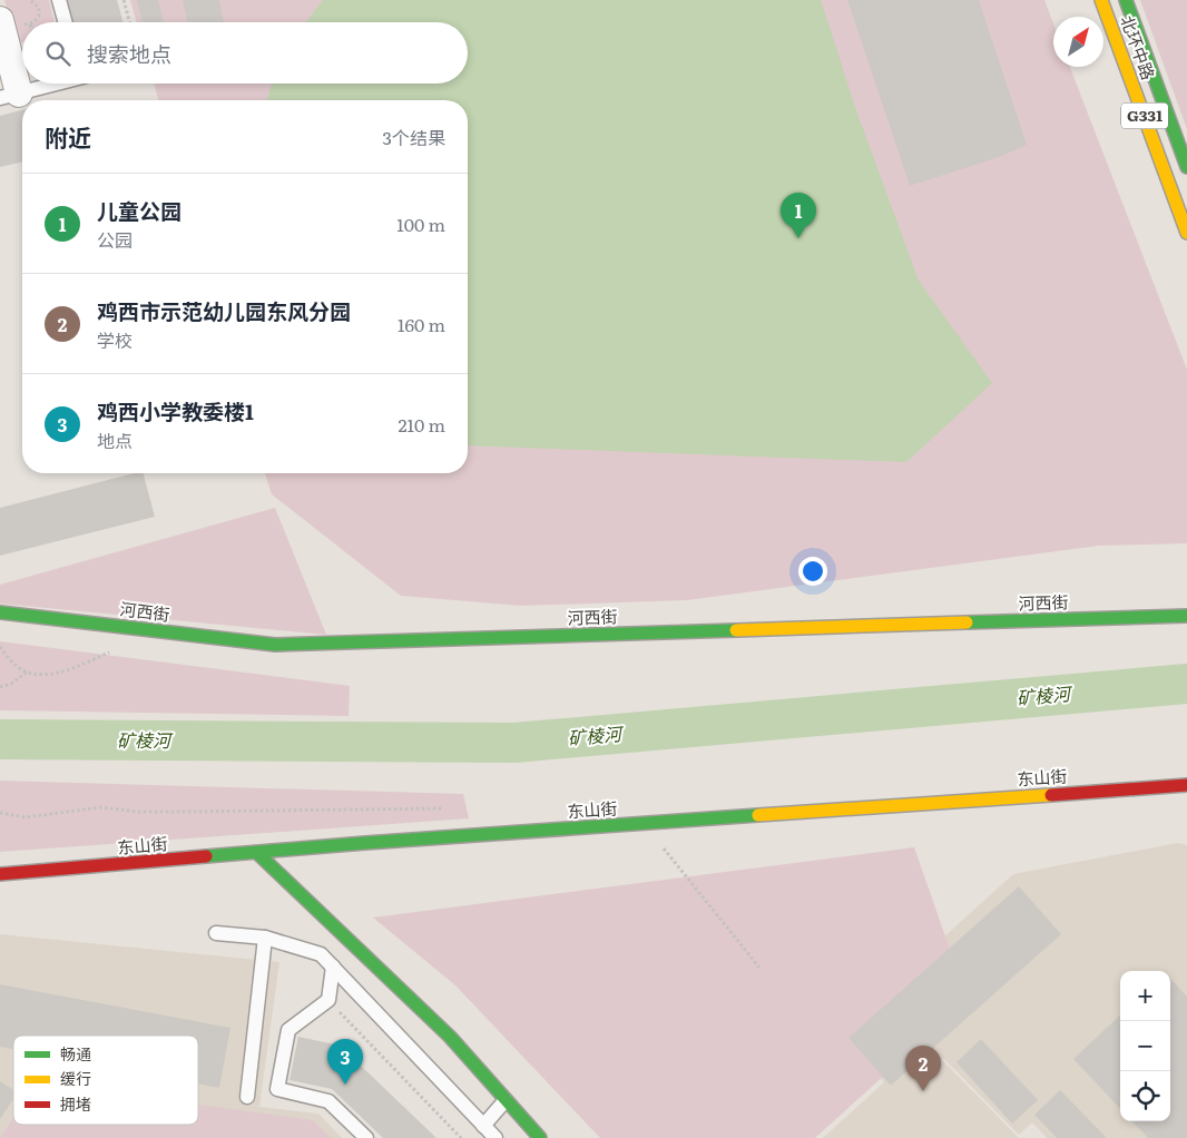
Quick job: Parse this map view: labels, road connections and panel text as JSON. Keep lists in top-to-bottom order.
{
  "streets": {
    "main road": [
      "北环中路",
      "G331",
      "河西街",
      "东山街"
    ]
  },
  "water": ["矿棱河"],
  "legend": ["畅通", "缓行", "拥堵"],
  "north": "top right",
  "page": {
    "search": "搜索地点",
    "heading": ["附近", "3个结果"],
    "list": [
      {
        "mark": "1",
        "name": "儿童公园",
        "note": "公园",
        "value": "100 m"
      },
      {
        "mark": "2",
        "name": "鸡西市示范幼儿园东风分园",
        "note": "学校",
        "value": "160 m"
      },
      {
        "mark": "3",
        "name": "鸡西小学教委楼1",
        "note": "地点",
        "value": "210 m"
      }
    ],
    "pins": ["1", "3", "2"],
    "map_buttons": ["+", "−"]
  }
}
